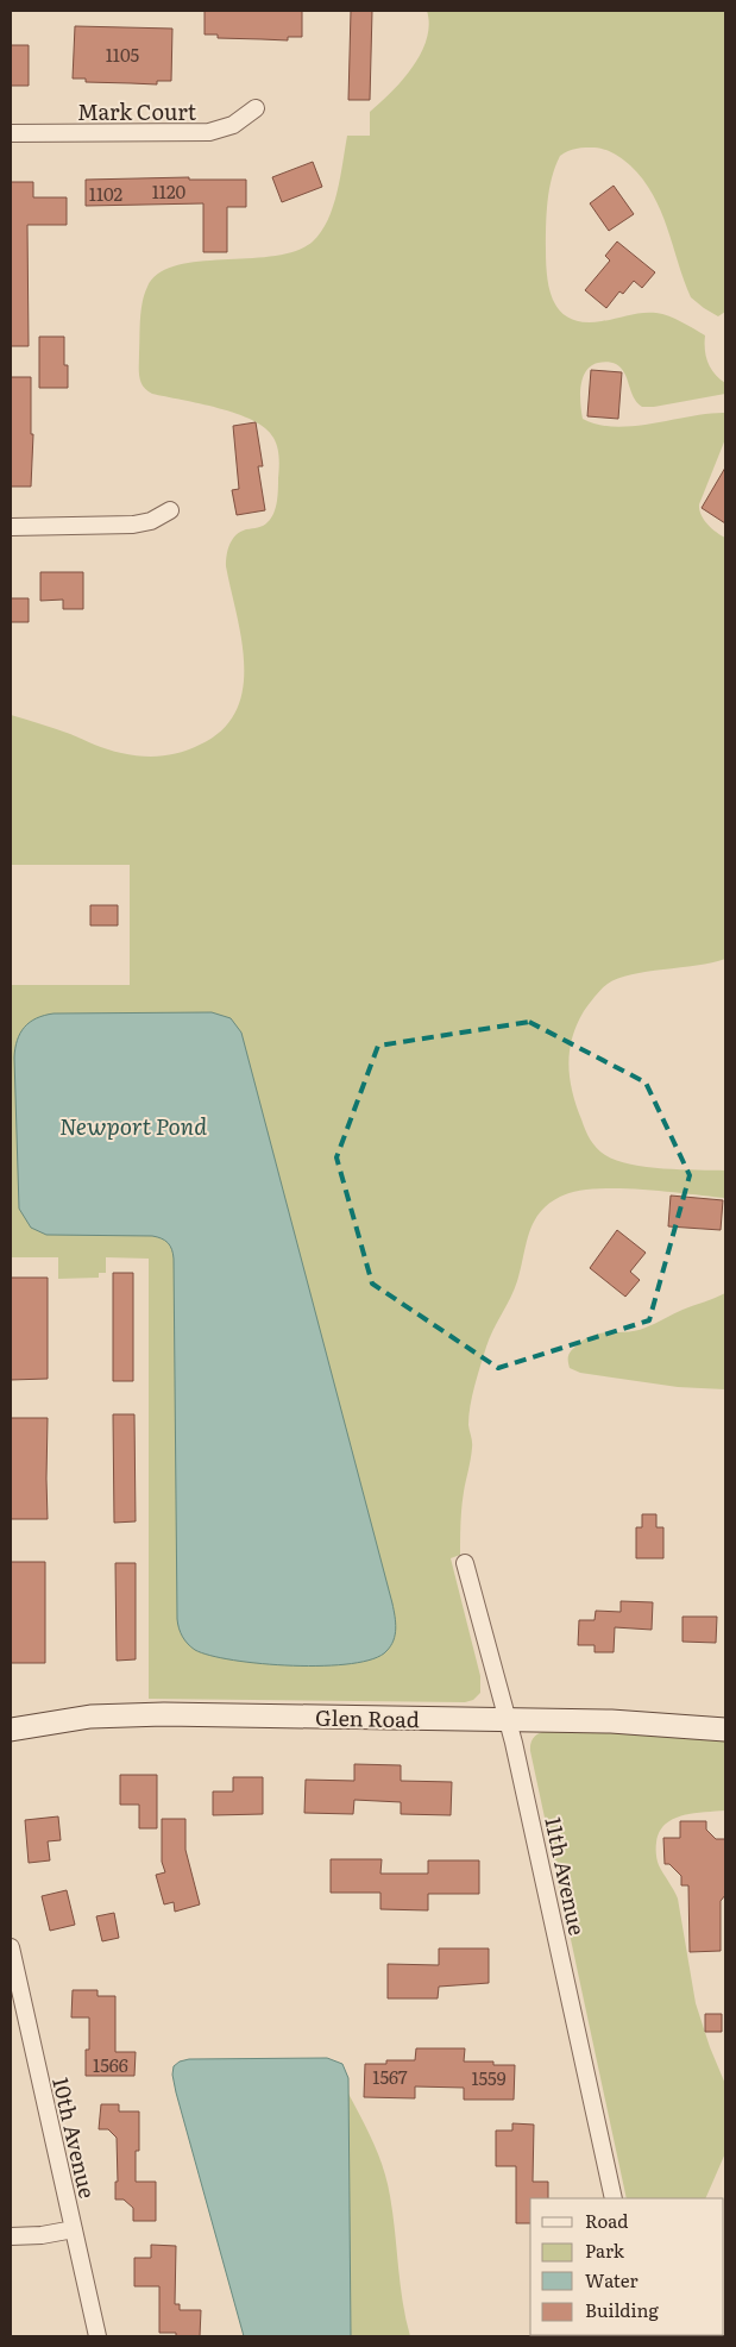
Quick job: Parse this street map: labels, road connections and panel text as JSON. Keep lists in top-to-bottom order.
{
  "streets": {
    "street": [
      "Mark Court",
      "Glen Road",
      "11th Avenue",
      "10th Avenue"
    ]
  },
  "crossings": [
    ["Glen Road", "11th Avenue"]
  ],
  "water": ["Newport Pond"],
  "house_numbers": [
    "1105",
    "1120",
    "1102",
    "1566",
    "1567",
    "1559"
  ],
  "legend": [
    "Road",
    "Park",
    "Water",
    "Building"
  ]
}
